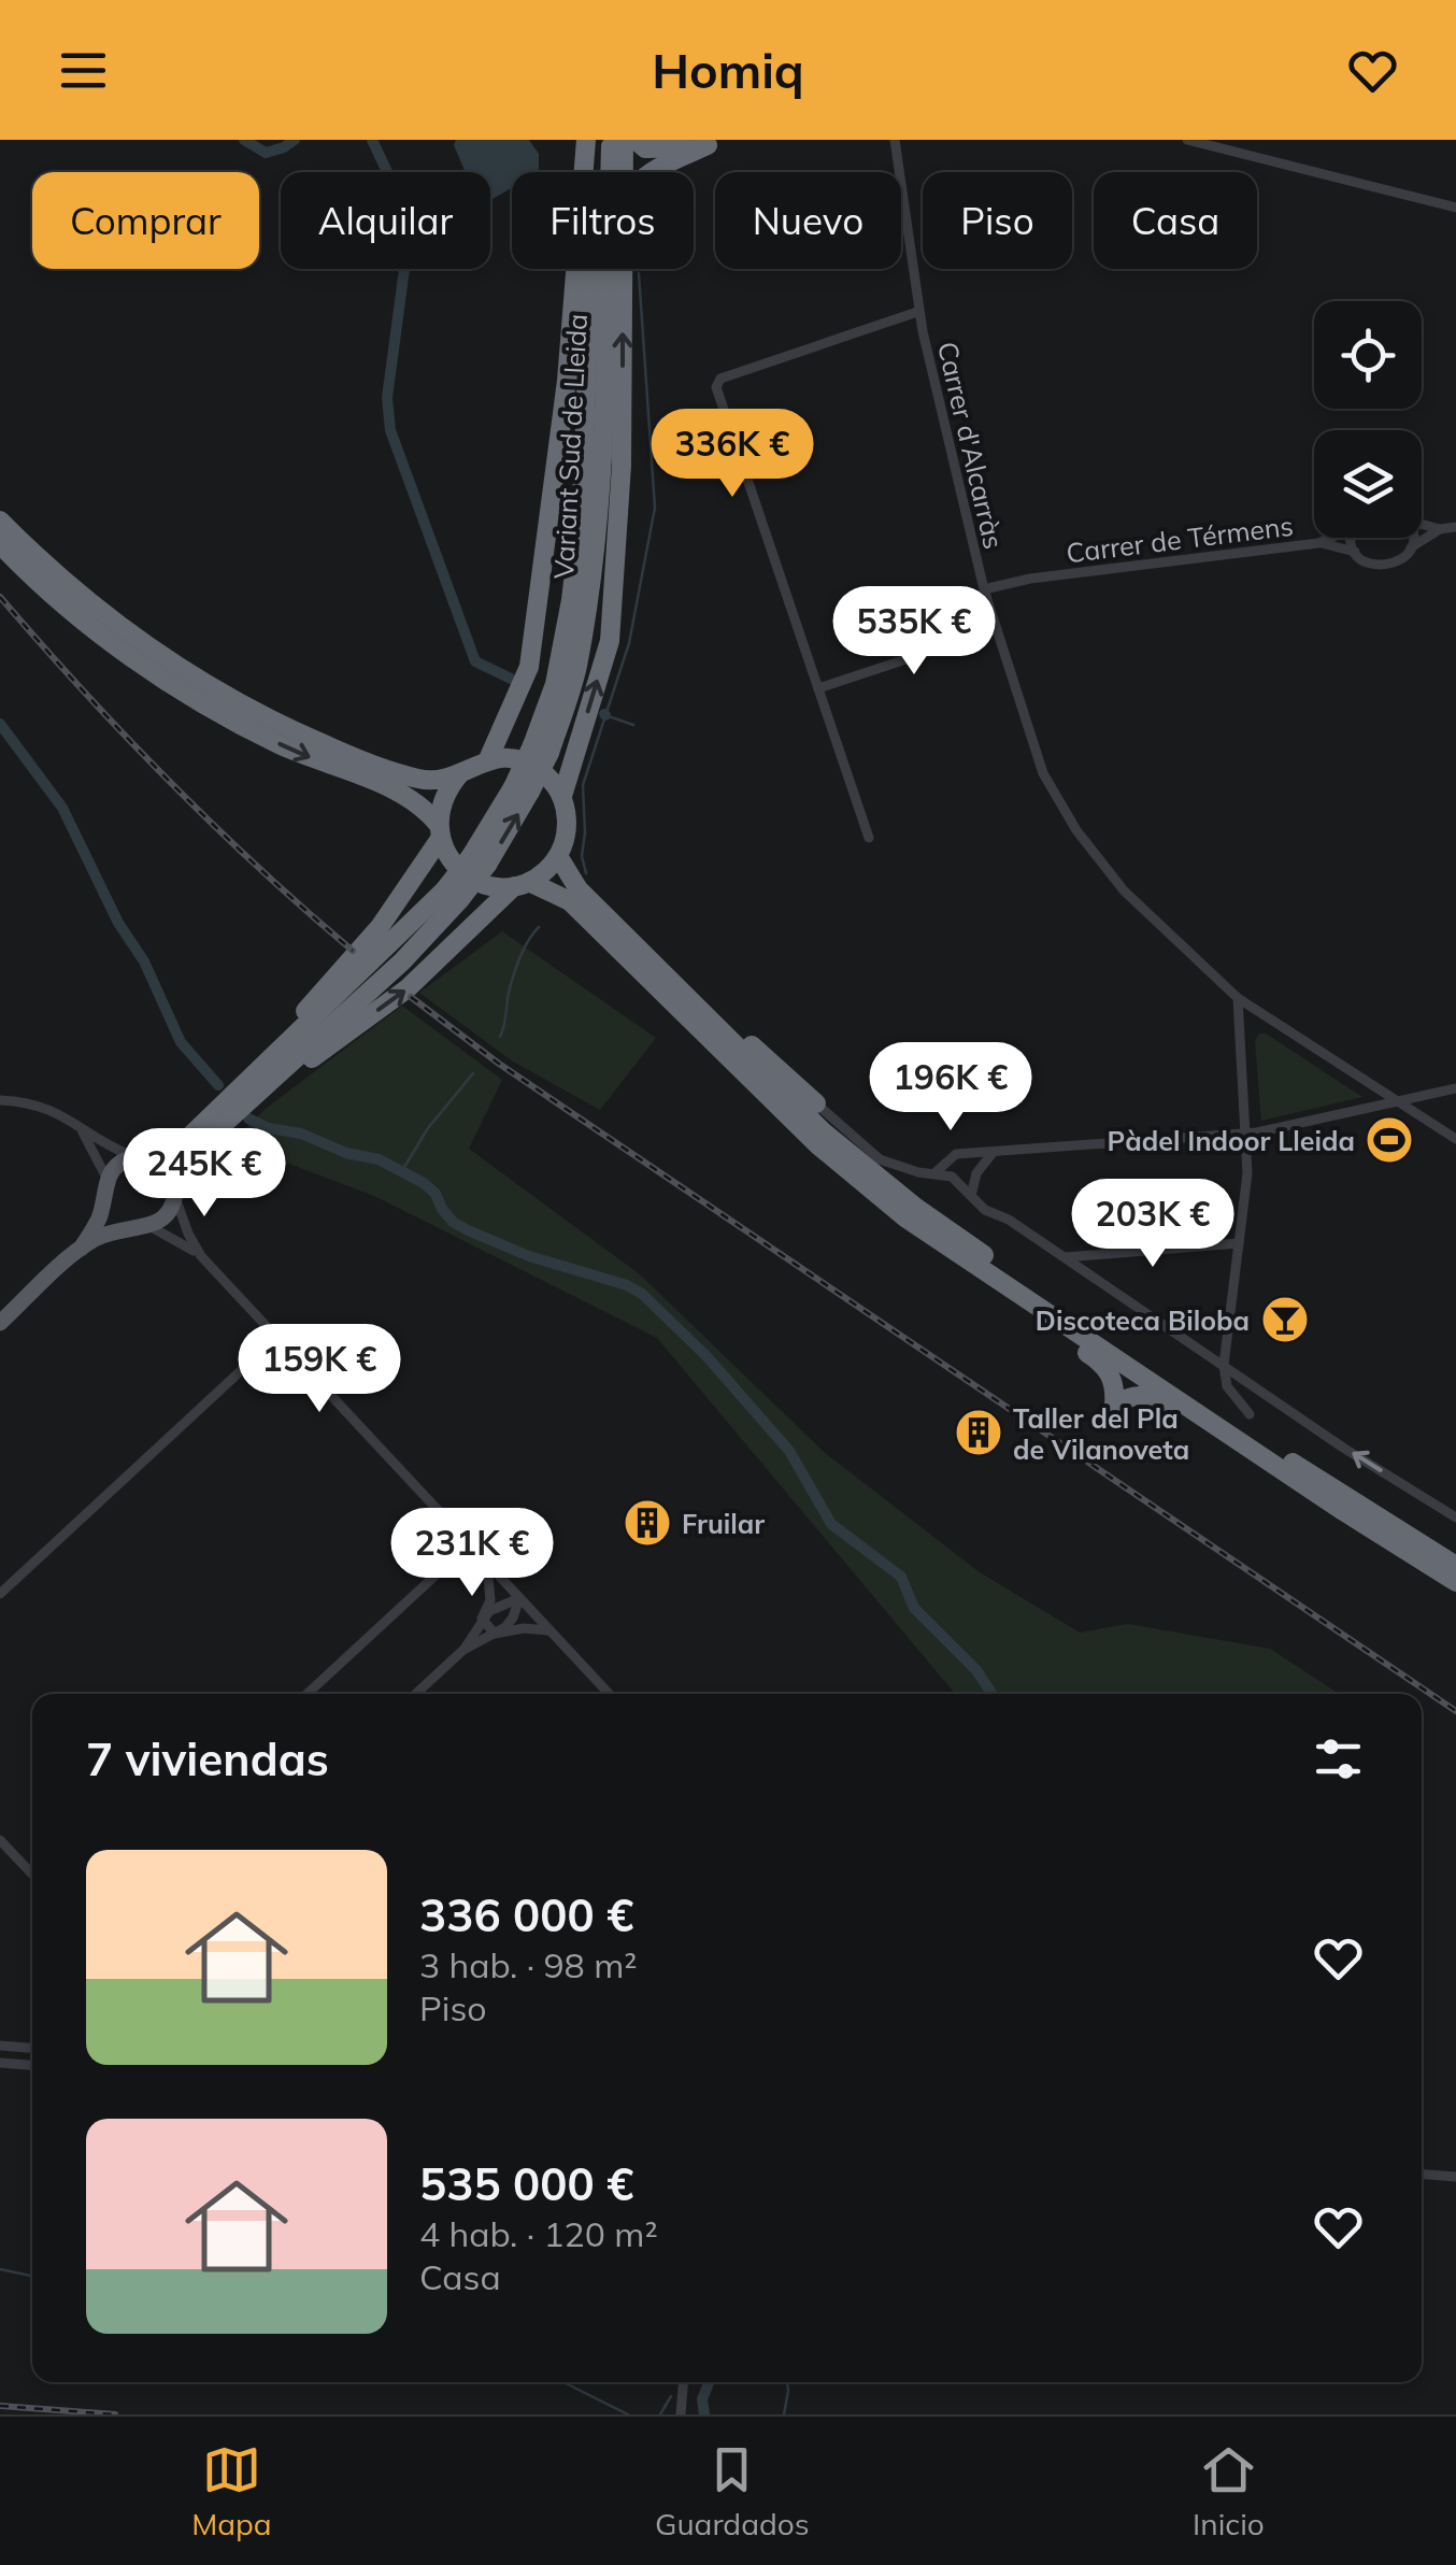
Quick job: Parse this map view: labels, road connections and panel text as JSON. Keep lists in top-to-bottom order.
{
  "streets": {
    "highway": ["Variant Sud de Lleida"],
    "street": ["Carrer d'Alcarràs", "Carrer de Térmens"]
  },
  "crossings": [
    ["Carrer d'Alcarràs", "Carrer de Térmens"]
  ],
  "places": {
    "sports": ["Pàdel Indoor Lleida"],
    "bar": ["Discoteca Biloba"],
    "building": ["Taller del Pla de Vilanoveta", "Fruilar"]
  },
  "page": {
    "header": "Homiq",
    "chip": [
      "Comprar",
      "Alquilar",
      "Filtros",
      "Nuevo",
      "Piso",
      "Casa"
    ],
    "price": [
      "336K €",
      "535K €",
      "196K €",
      "245K €",
      "203K €",
      "159K €",
      "231K €"
    ],
    "heading": "7 viviendas",
    "list": [
      {
        "name": "336 000 €",
        "note": "3 hab. · 98 m² · Piso"
      },
      {
        "name": "535 000 €",
        "note": "4 hab. · 120 m² · Casa"
      }
    ],
    "tabs": ["Mapa", "Guardados", "Inicio"]
  }
}
